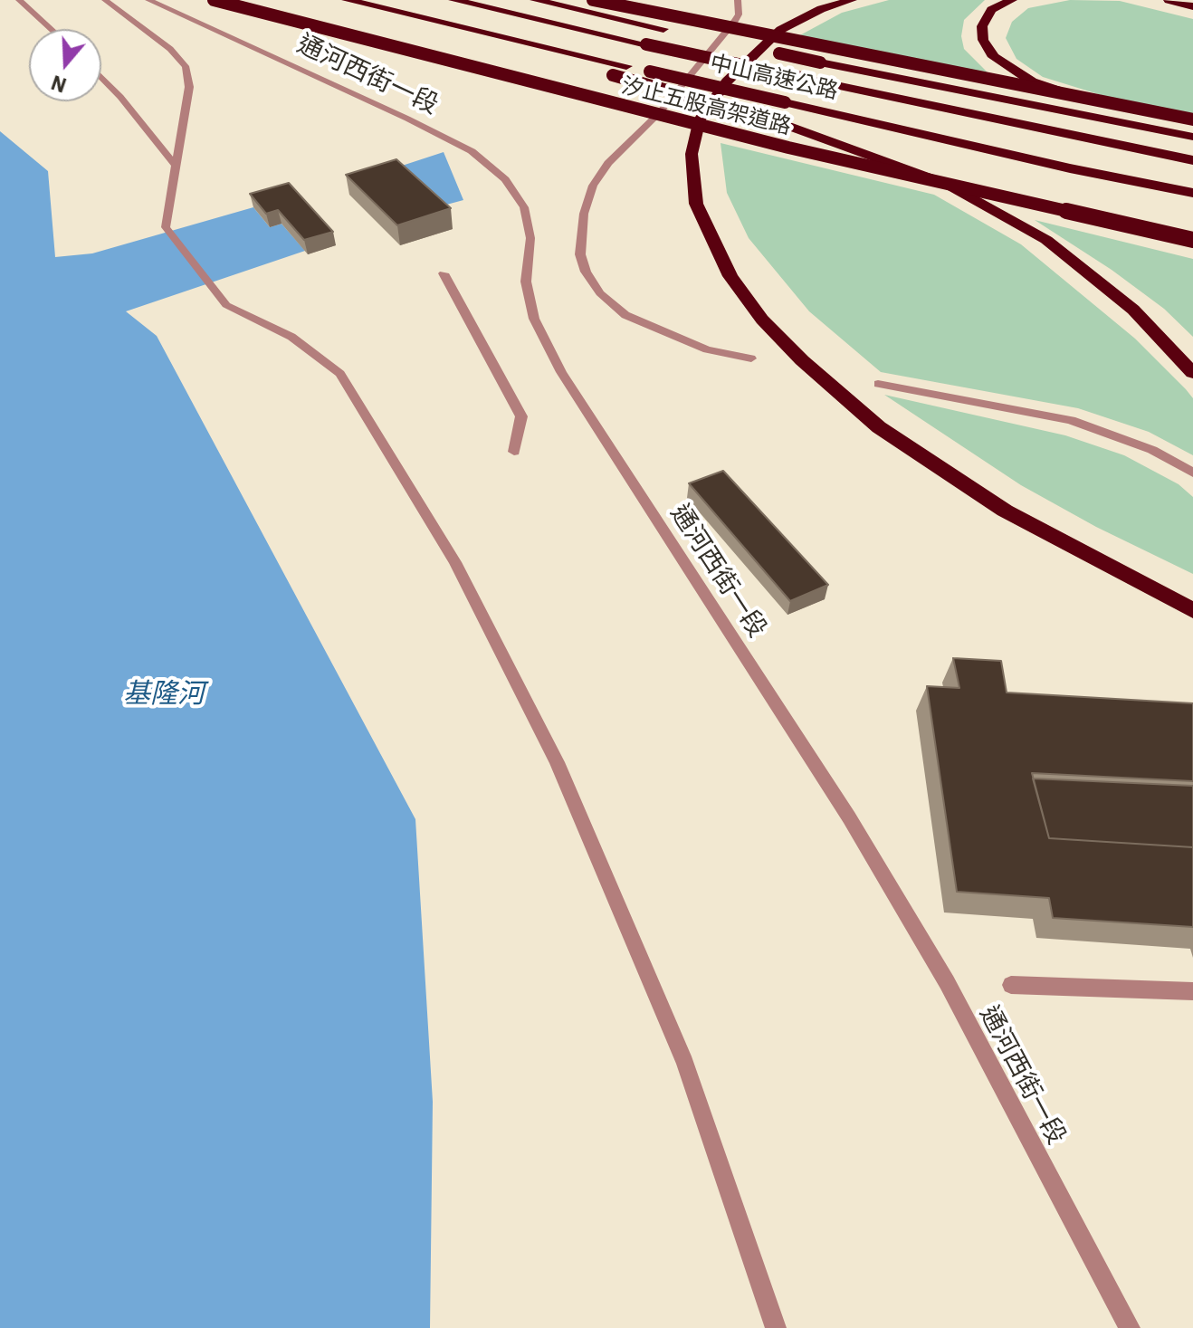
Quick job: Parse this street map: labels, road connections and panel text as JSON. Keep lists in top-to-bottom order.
{
  "streets": {
    "highway": ["中山高速公路", "汐止五股高架道路"],
    "street": ["通河西街一段"]
  },
  "water": ["基隆河"],
  "north": "bottom"
}
